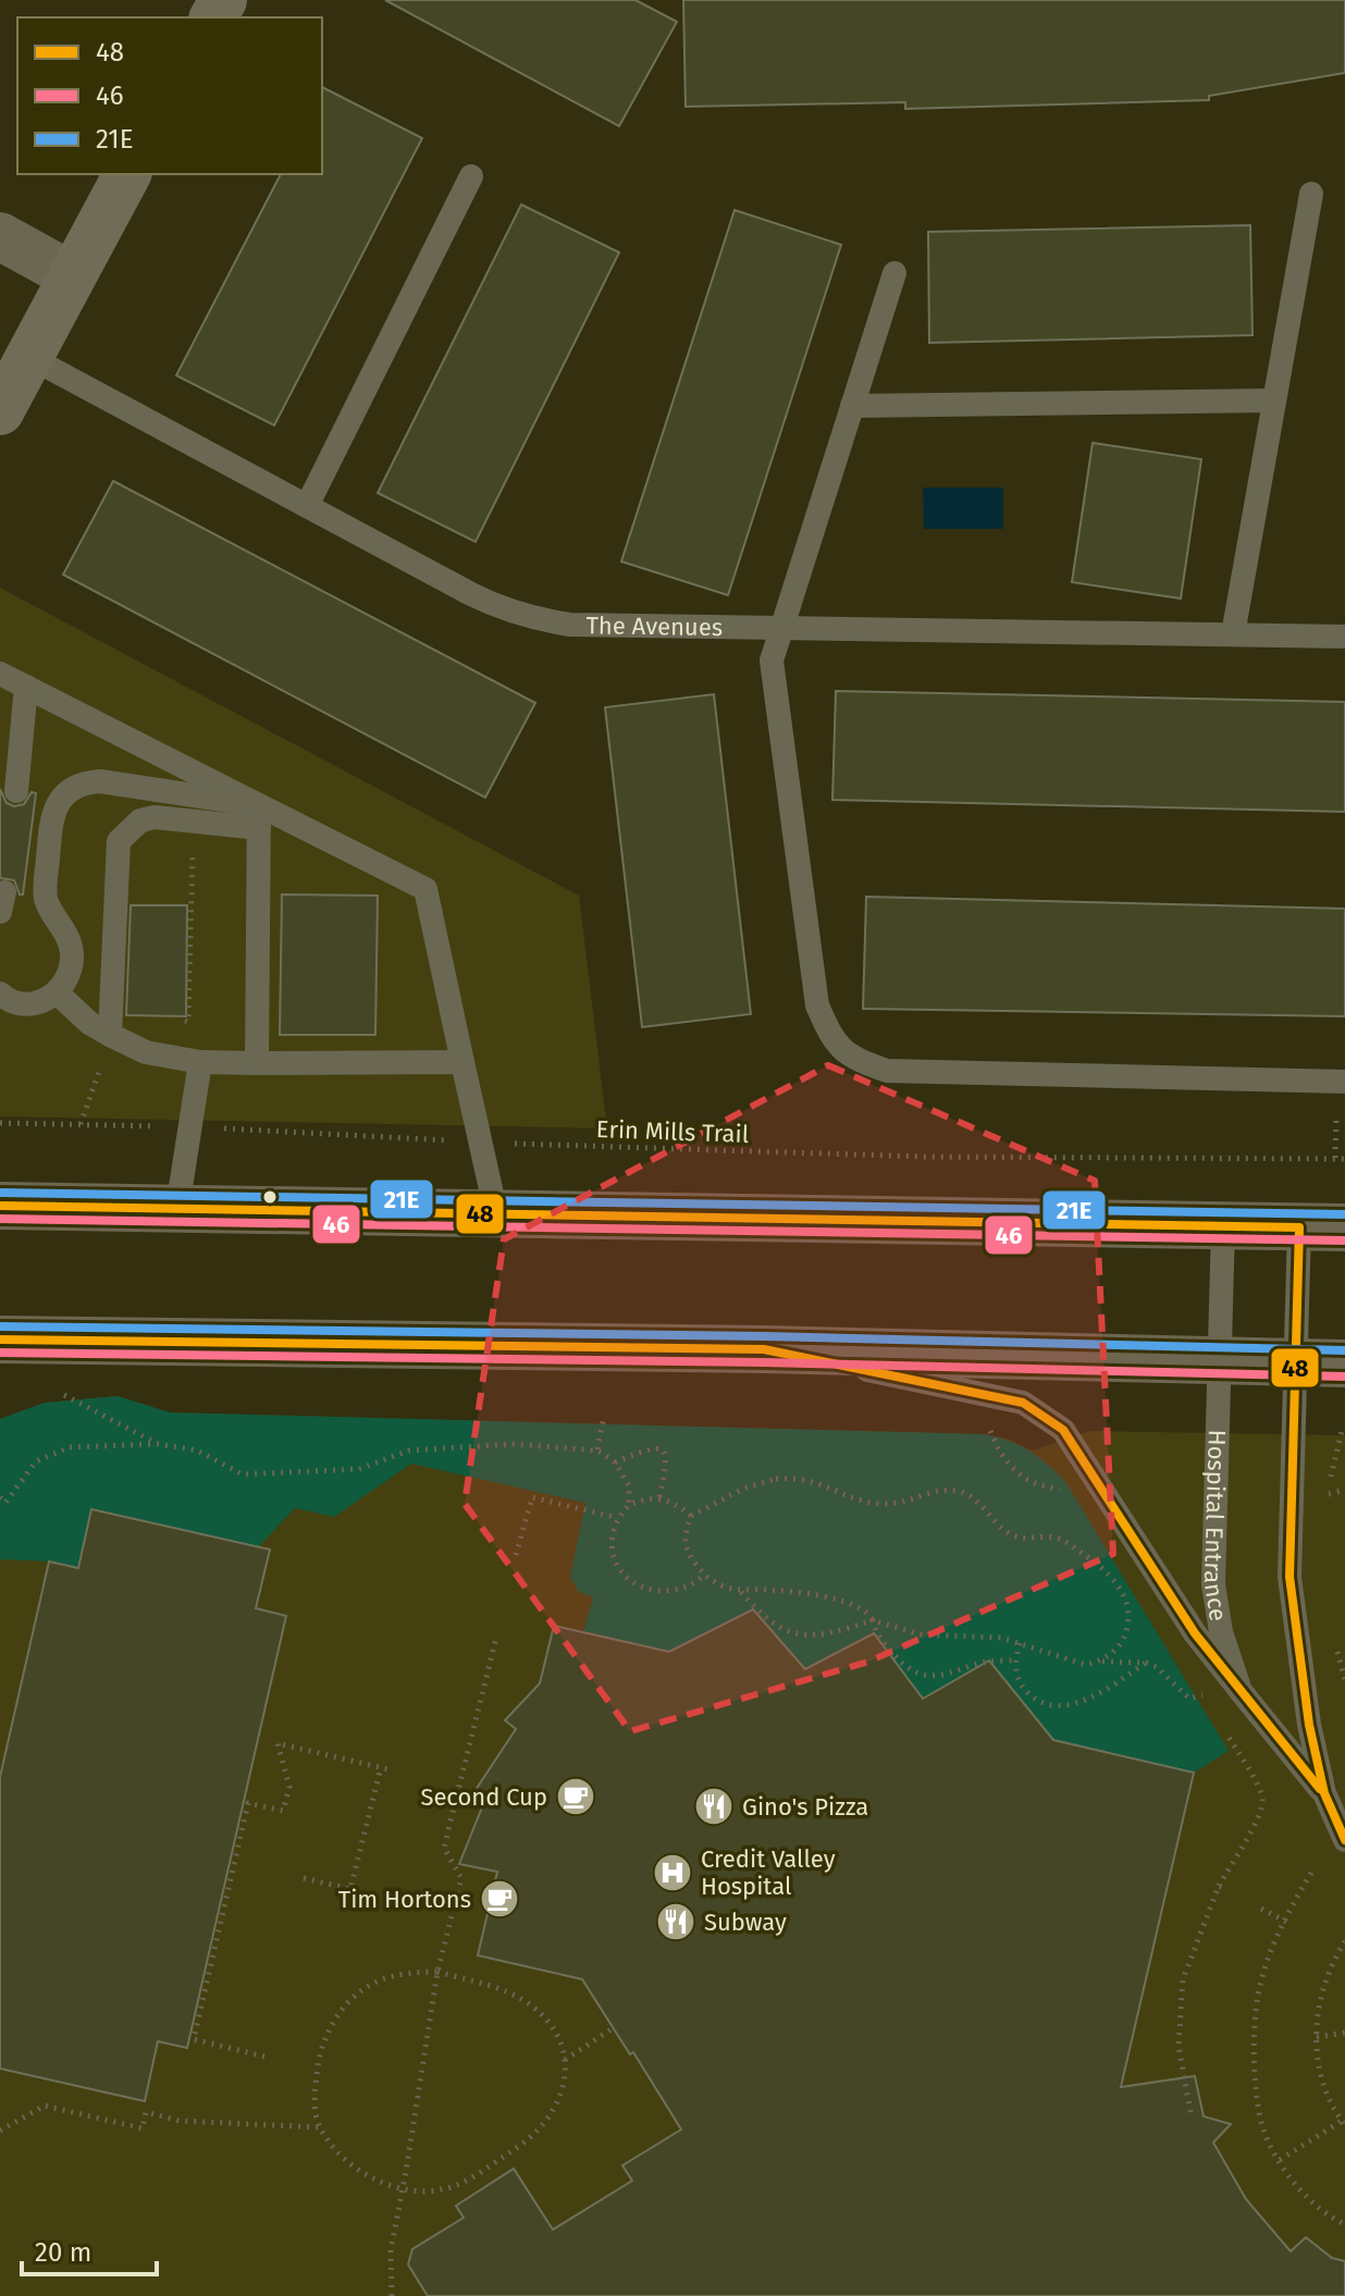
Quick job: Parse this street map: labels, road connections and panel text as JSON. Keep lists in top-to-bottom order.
{
  "streets": {
    "lane": ["The Avenues", "Hospital Entrance"],
    "path": ["Erin Mills Trail"]
  },
  "places": {
    "cafe": ["Second Cup", "Tim Hortons"],
    "restaurant": ["Gino's Pizza", "Subway"],
    "hospital": ["Credit Valley Hospital"]
  },
  "lines": ["transit line 21E", "transit line 48", "transit line 46"],
  "legend": ["48", "46", "21E"],
  "scale_bar": "20 m"
}
